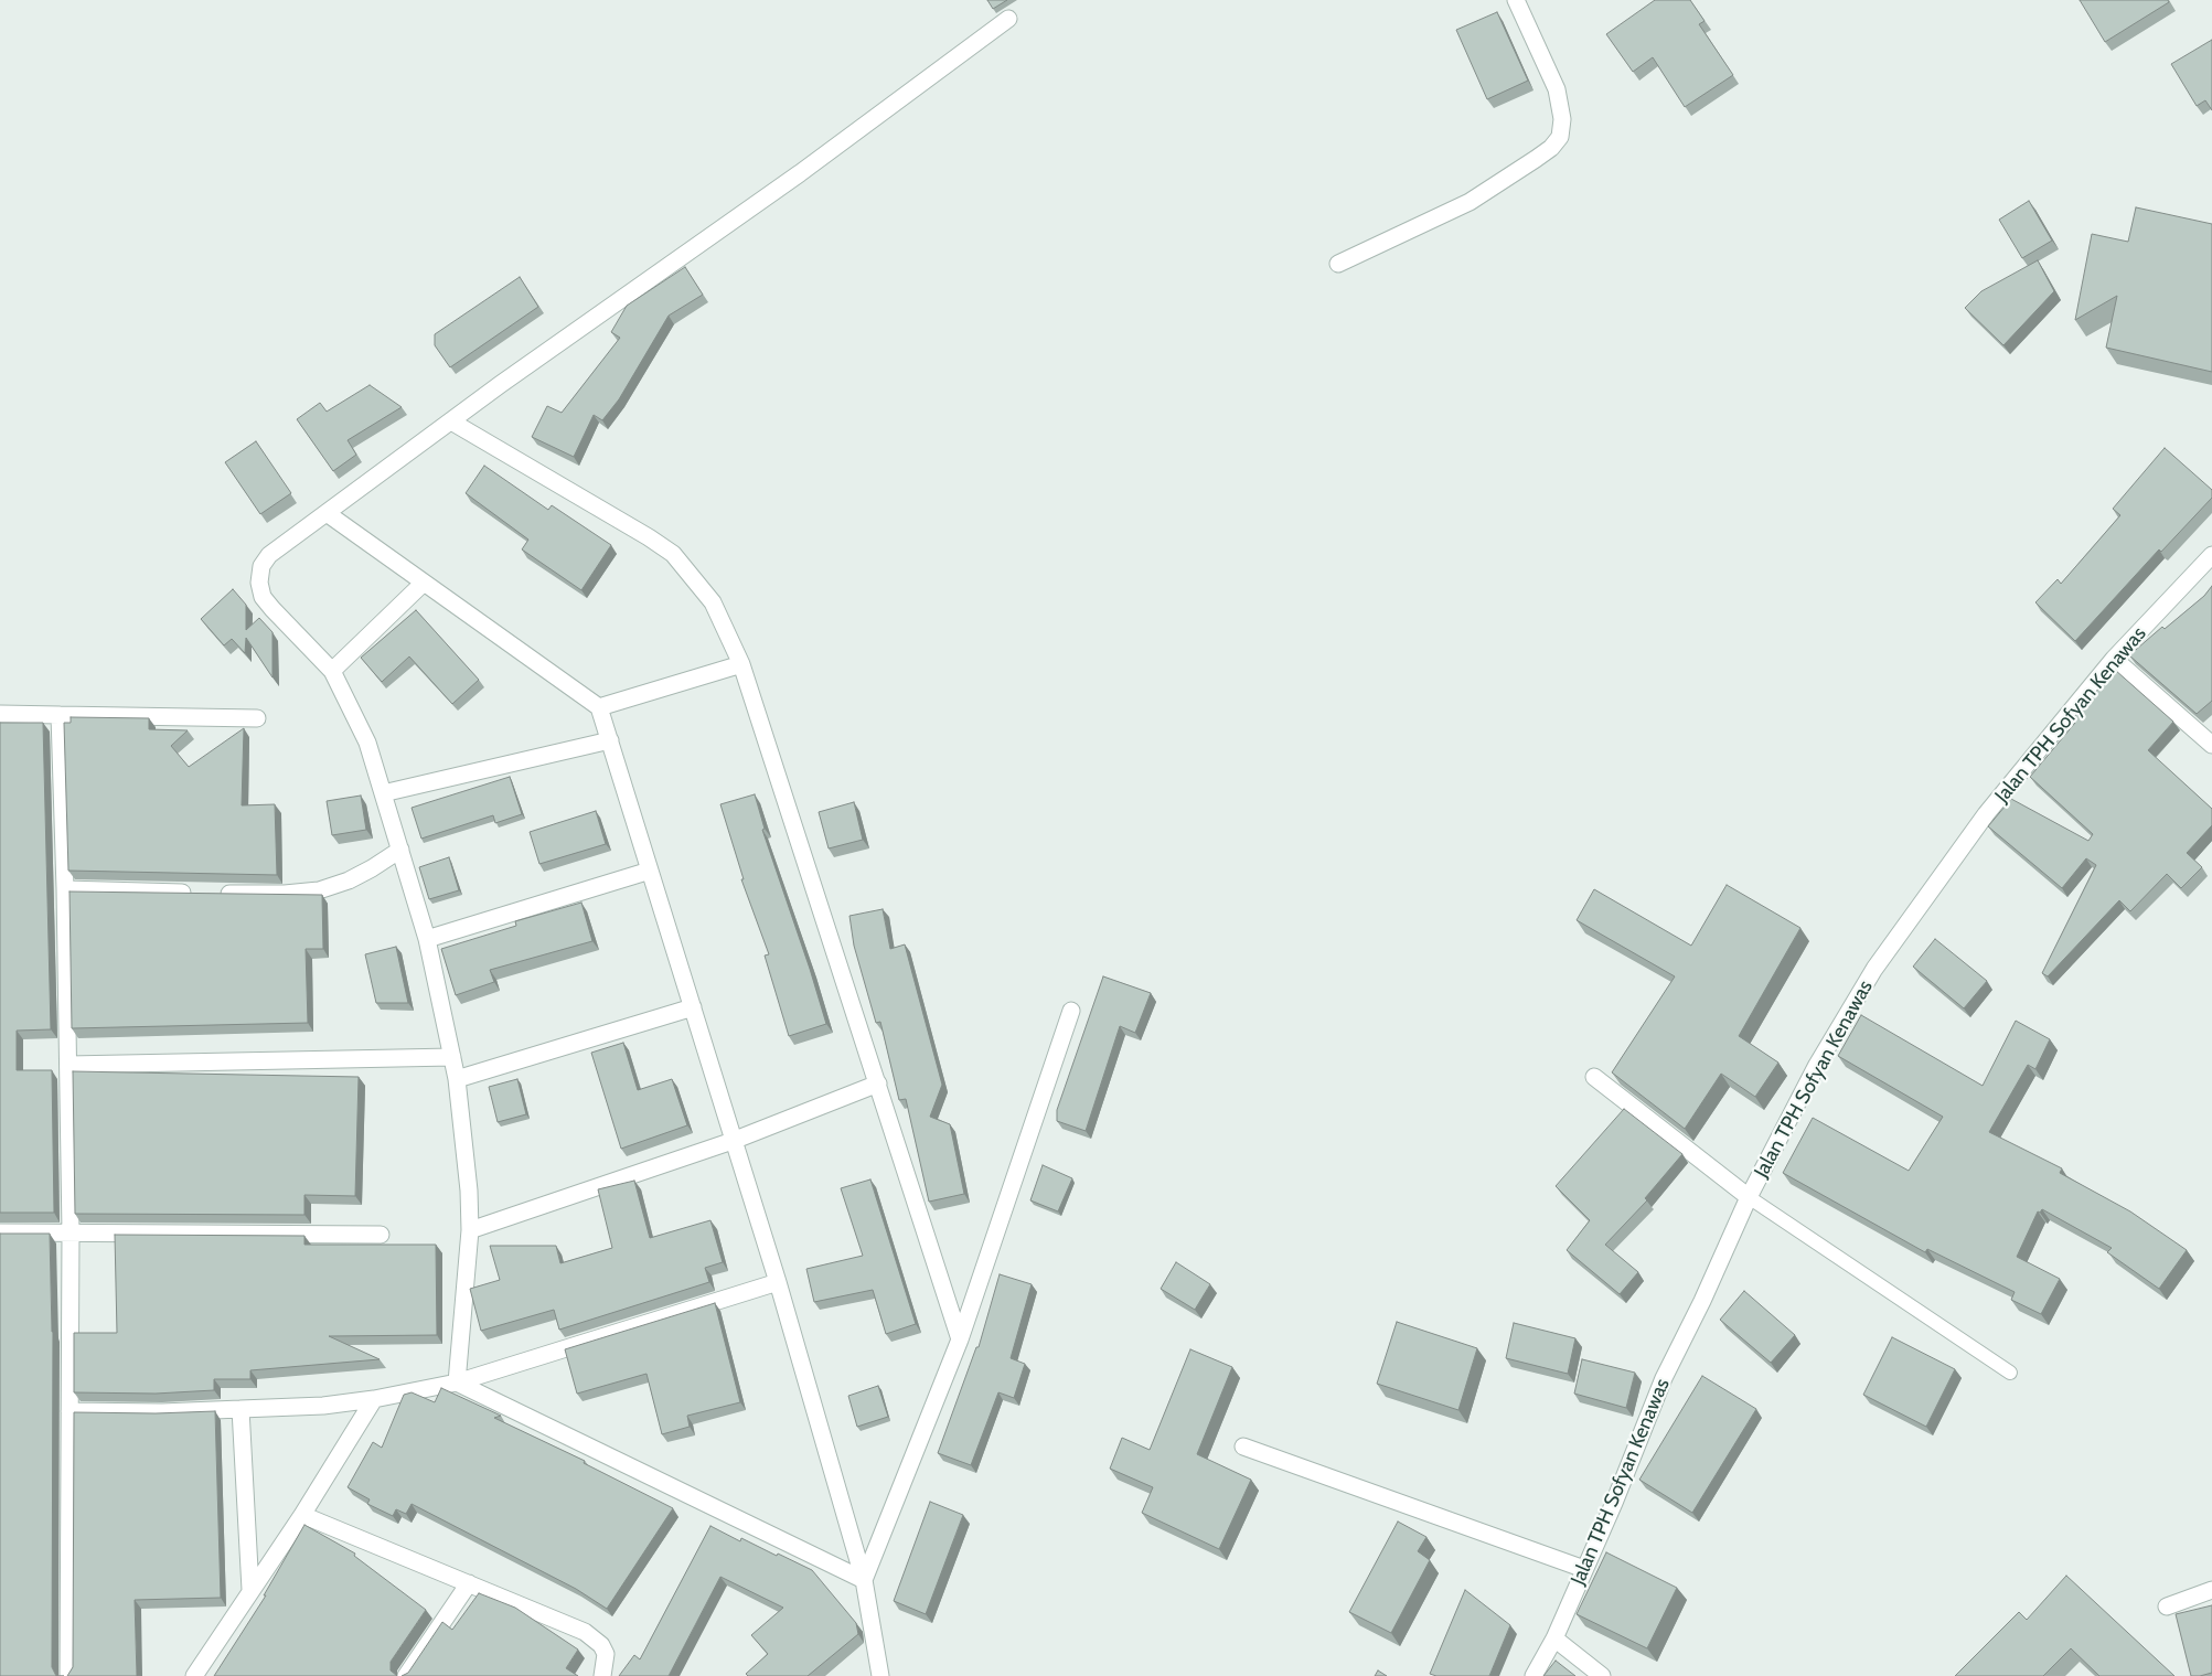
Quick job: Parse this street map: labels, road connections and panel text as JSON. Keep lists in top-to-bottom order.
{
  "streets": {
    "street": ["Jalan TPH Sofyan Kenawas"]
  }
}
